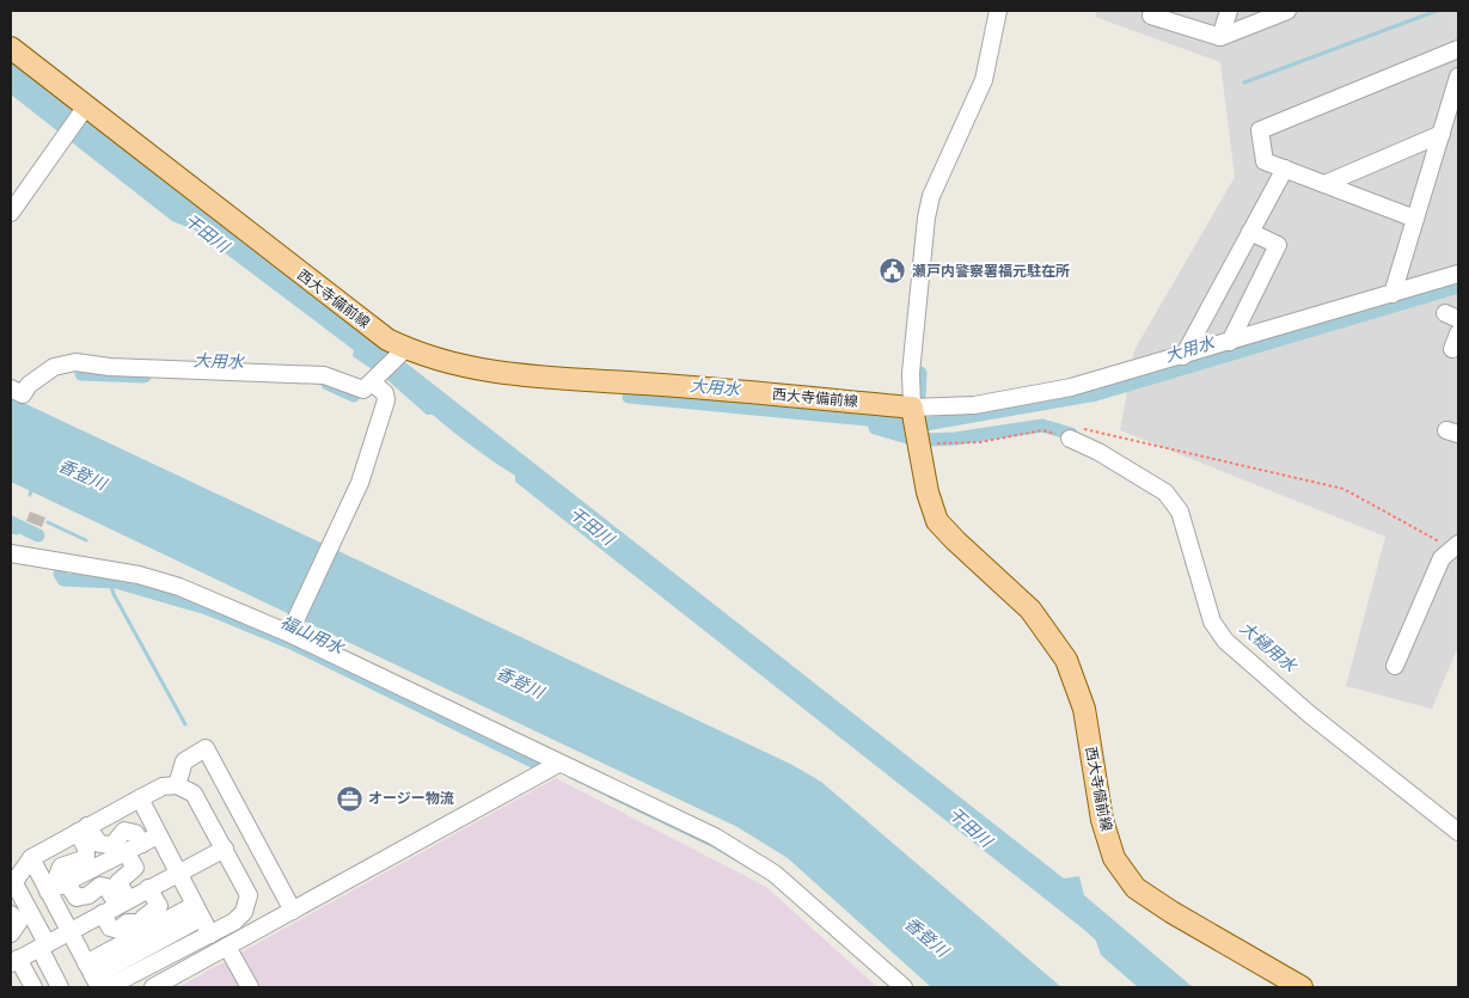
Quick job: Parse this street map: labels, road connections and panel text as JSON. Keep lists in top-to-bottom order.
{
  "streets": {
    "main road": ["西大寺備前線"]
  },
  "water": [
    "干田川",
    "大用水",
    "香登川",
    "福山用水",
    "大樋用水"
  ],
  "places": {
    "public building": ["瀬戸内警察署福元駐在所"],
    "office": ["オージー物流"]
  }
}
